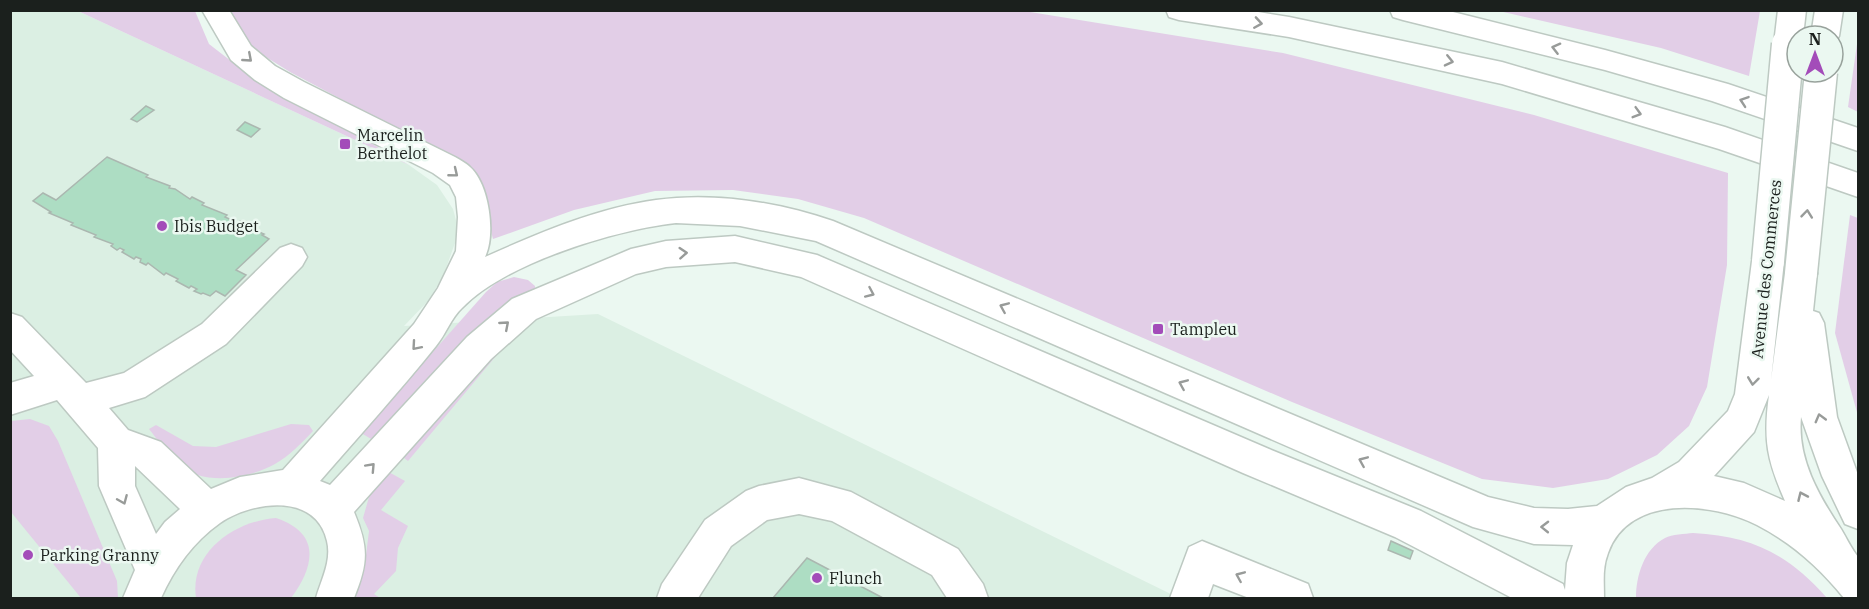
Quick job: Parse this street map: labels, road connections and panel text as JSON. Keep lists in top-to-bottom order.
{
  "streets": {
    "street": ["Avenue des Commerces"]
  },
  "places": {
    "transit": ["Marcelin Berthelot", "Tampleu"],
    "other": ["Ibis Budget", "Parking Granny", "Flunch"]
  },
  "north": "top"
}
